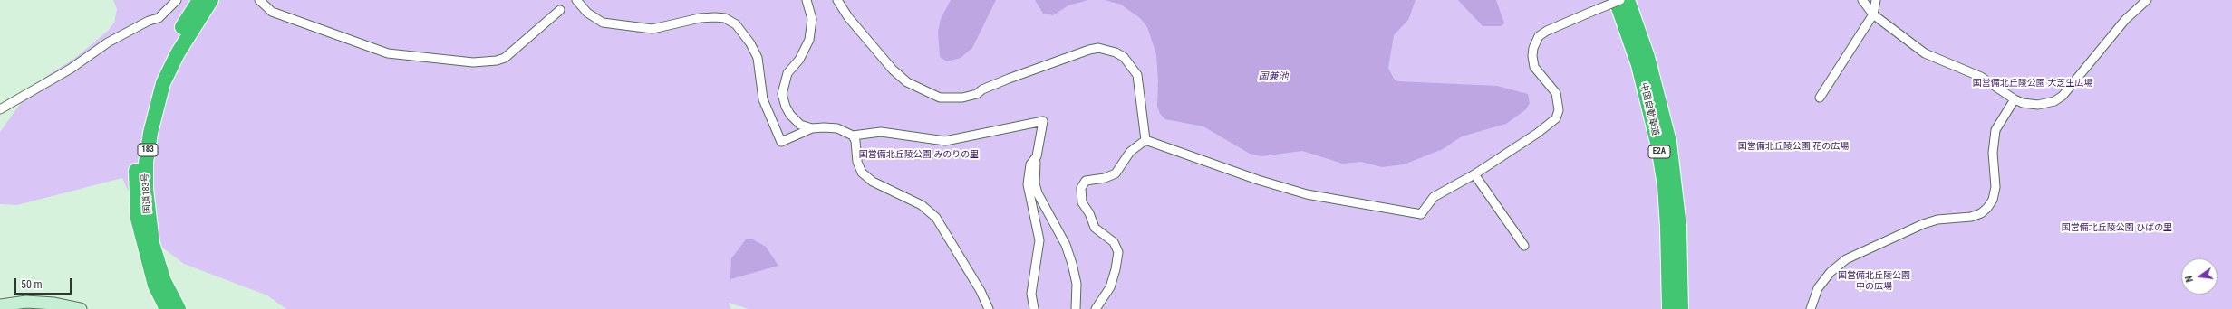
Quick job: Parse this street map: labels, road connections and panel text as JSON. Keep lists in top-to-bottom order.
{
  "streets": {
    "highway": [
      "中国自動車道",
      "183",
      "E2A",
      "国道183号"
    ]
  },
  "water": ["国兼池"],
  "parks": [
    "国営備北丘陵公園 大芝生広場",
    "国営備北丘陵公園 花の広場",
    "国営備北丘陵公園 みのりの里",
    "国営備北丘陵公園 ひばの里",
    "国営備北丘陵公園 中の広場"
  ],
  "scale_bar": "50 m",
  "north": "left"
}
